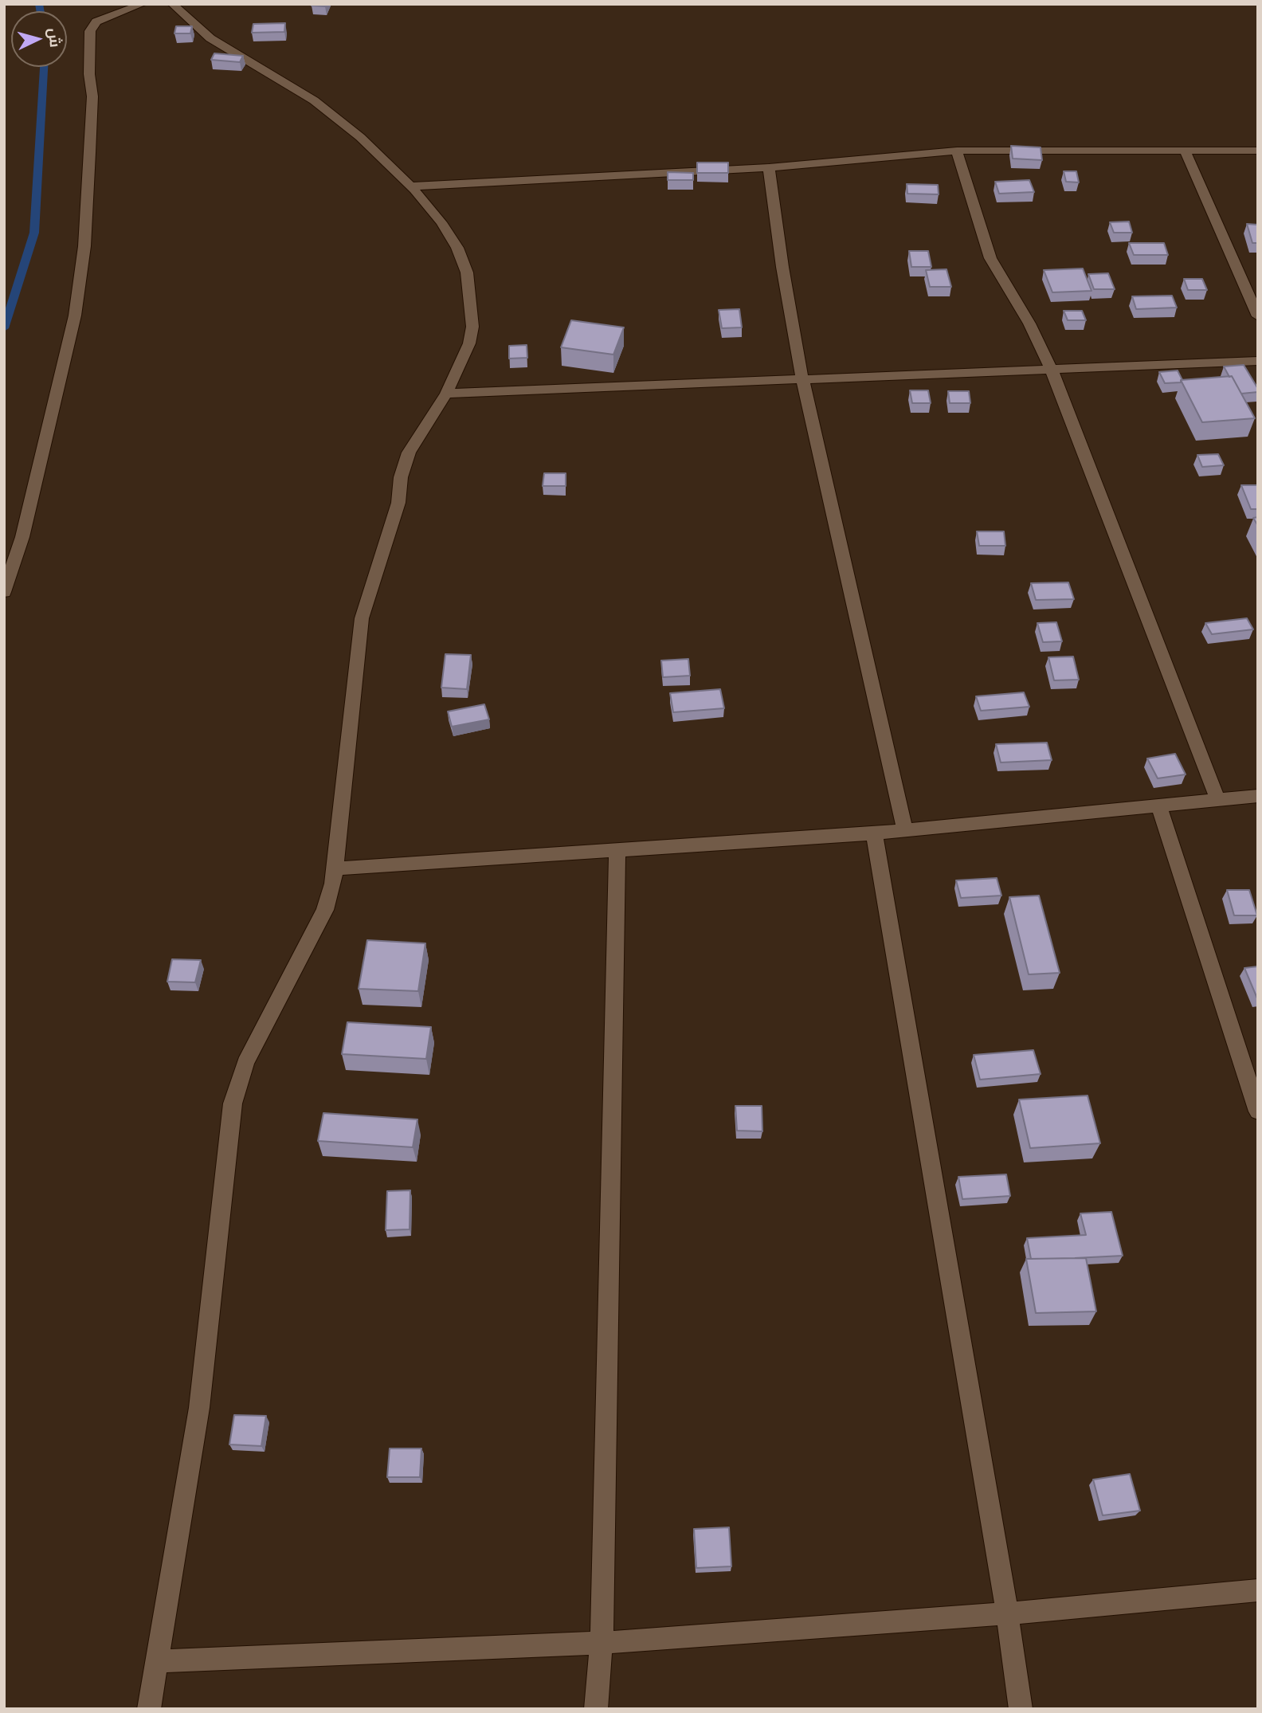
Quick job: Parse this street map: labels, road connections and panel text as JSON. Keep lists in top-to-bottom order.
{
  "north": "right"
}
